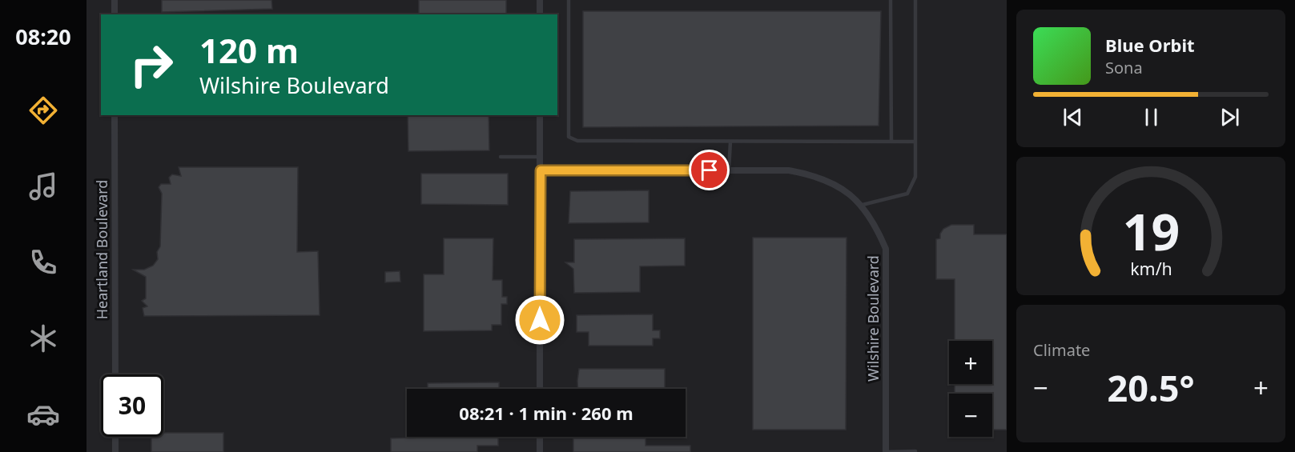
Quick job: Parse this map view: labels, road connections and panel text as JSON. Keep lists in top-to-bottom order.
{
  "streets": {
    "street": ["Heartland Boulevard", "Wilshire Boulevard"]
  },
  "page": {
    "tabs": "08:20",
    "turn": ["120 m", "Wilshire Boulevard"],
    "song": ["Blue Orbit", "Sona"],
    "tile": "Climate",
    "map_buttons": ["+", "−"],
    "heat": ["−", "20.5°", "+"],
    "limit": "30",
    "trip": "08:21 · 1 min · 260 m",
    "gauge": ["19", "km/h"]
  }
}
